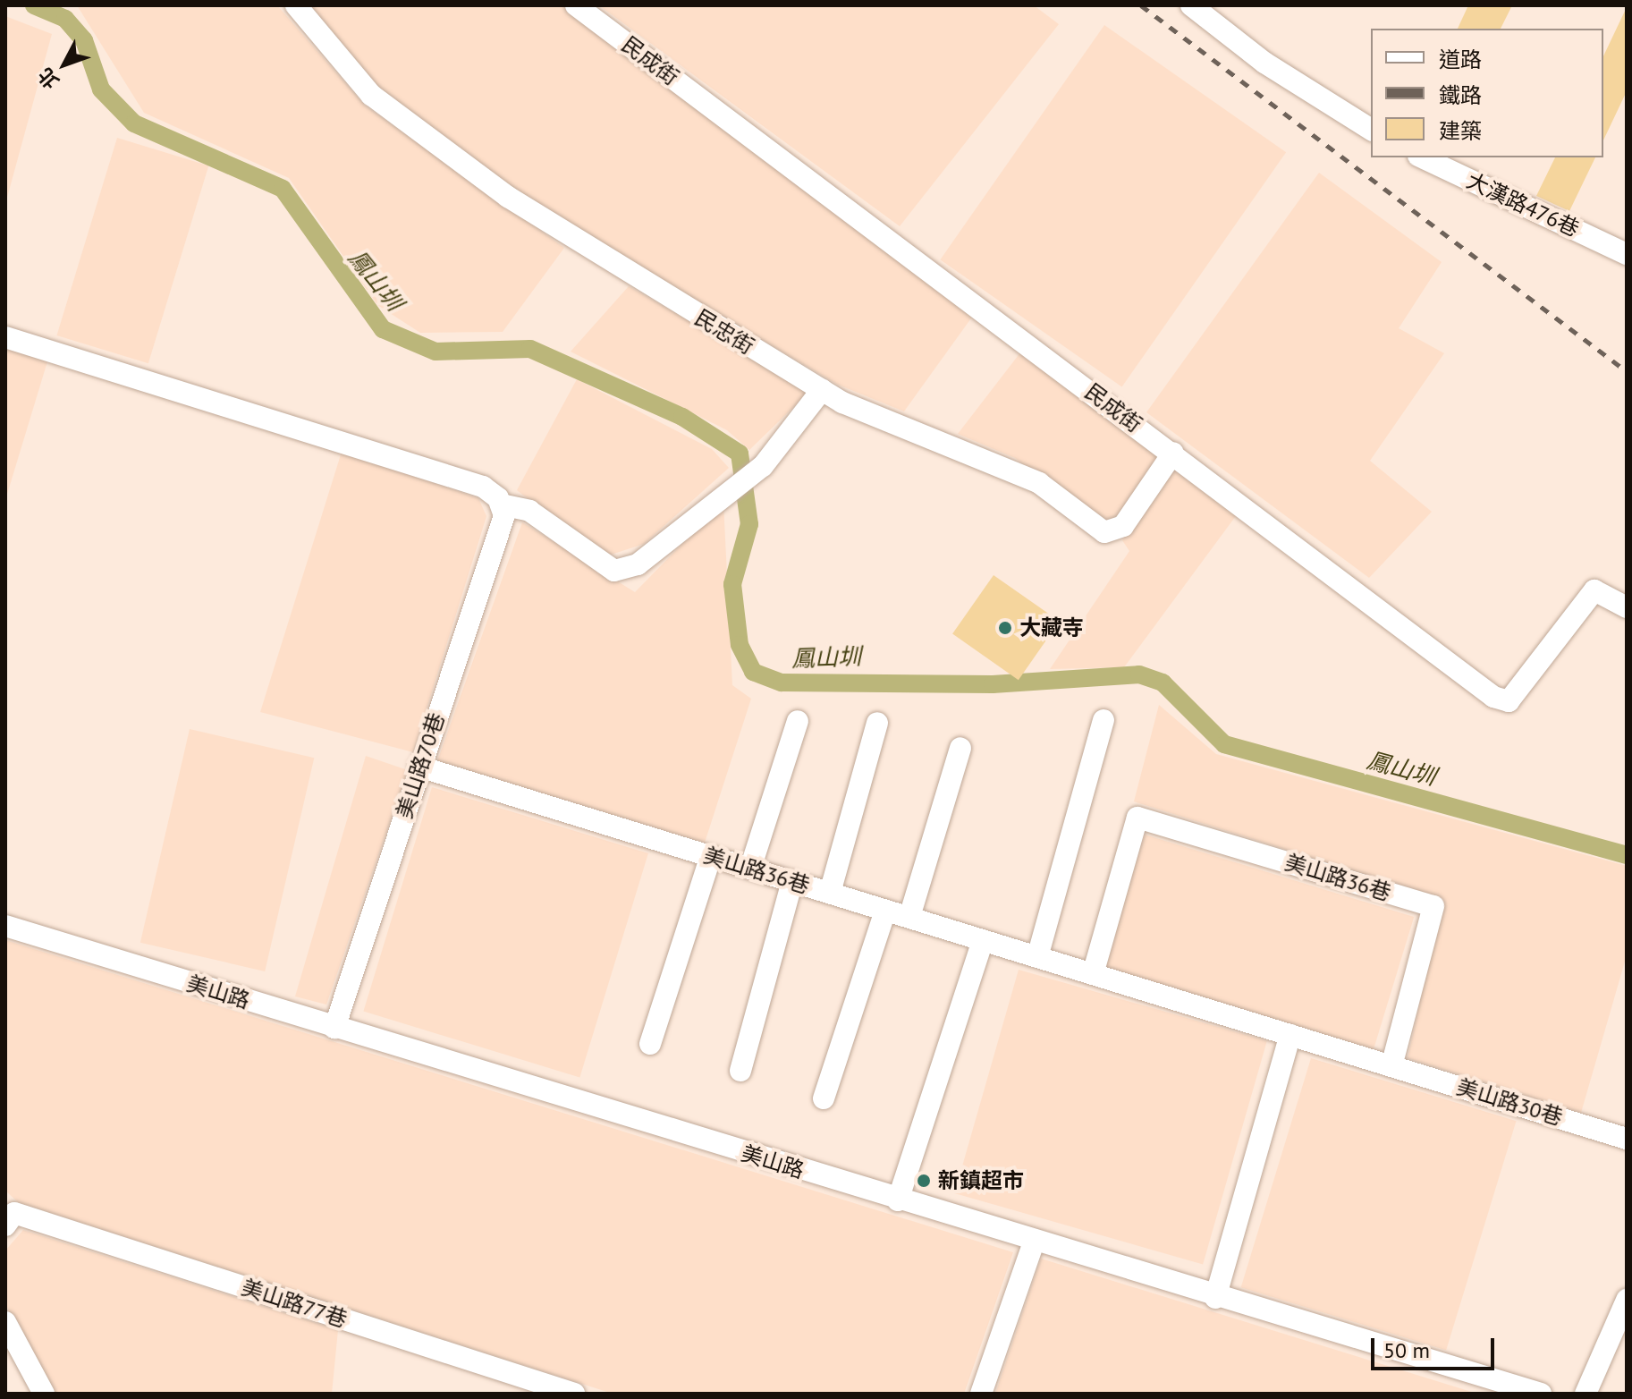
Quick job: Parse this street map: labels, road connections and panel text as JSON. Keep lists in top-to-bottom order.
{
  "streets": {
    "street": [
      "民成街",
      "大漢路476巷",
      "民忠街",
      "美山路70巷",
      "美山路36巷",
      "美山路",
      "美山路30巷",
      "美山路77巷"
    ]
  },
  "crossings": [
    ["民成街", "民忠街"],
    ["美山路70巷", "美山路36巷"],
    ["美山路70巷", "美山路"],
    ["美山路36巷", "美山路30巷"]
  ],
  "water": ["鳳山圳"],
  "places": ["大藏寺", "新鎮超市"],
  "legend": ["道路", "鐵路", "建築"],
  "scale_bar": "50 m",
  "north": "bottom left"
}
